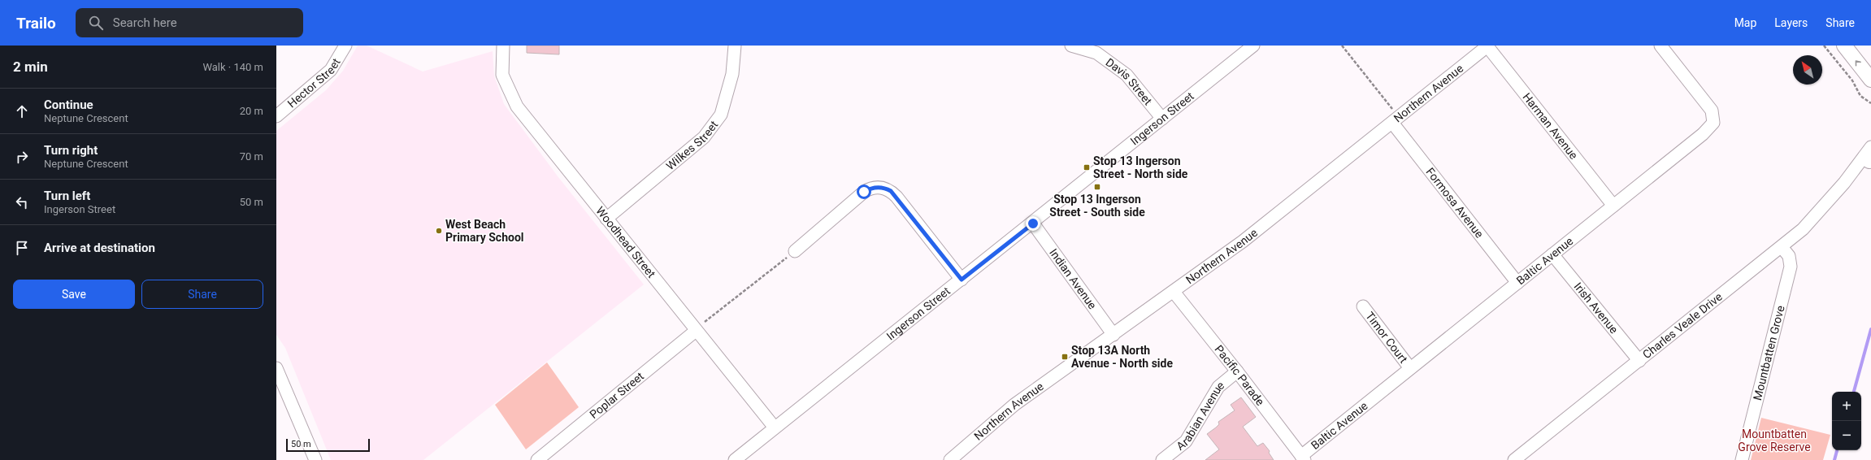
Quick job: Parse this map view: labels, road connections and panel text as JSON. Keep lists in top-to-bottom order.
{
  "streets": {
    "street": [
      "Hector Street",
      "Davis Street",
      "Northern Avenue",
      "Ingerson Street",
      "Harman Avenue",
      "Wilkes Street",
      "Formosa Avenue",
      "Woodhead Street",
      "Baltic Avenue",
      "Indian Avenue",
      "Irish Avenue",
      "Charles Veale Drive",
      "Timor Court",
      "Mountbatten Grove",
      "Pacific Parade",
      "Poplar Street",
      "Arabian Avenue"
    ]
  },
  "crossings": [
    ["Davis Street", "Ingerson Street"],
    ["Northern Avenue", "Harman Avenue"],
    ["Northern Avenue", "Formosa Avenue"],
    ["Northern Avenue", "Indian Avenue"],
    ["Northern Avenue", "Pacific Parade"],
    ["Ingerson Street", "Woodhead Street"],
    ["Ingerson Street", "Indian Avenue"],
    ["Harman Avenue", "Baltic Avenue"],
    ["Wilkes Street", "Woodhead Street"],
    ["Formosa Avenue", "Baltic Avenue"],
    ["Woodhead Street", "Poplar Street"],
    ["Baltic Avenue", "Irish Avenue"],
    ["Baltic Avenue", "Timor Court"],
    ["Baltic Avenue", "Pacific Parade"],
    ["Irish Avenue", "Charles Veale Drive"],
    ["Charles Veale Drive", "Mountbatten Grove"],
    ["Pacific Parade", "Arabian Avenue"]
  ],
  "parks": ["Mountbatten Grove Reserve"],
  "places": {
    "transit": ["Stop 13 Ingerson Street - North side", "Stop 13 Ingerson Street - South side", "Stop 13A North Avenue - North side"],
    "other": ["West Beach Primary School"]
  },
  "scale_bar": "50 m",
  "north": "top left",
  "page": {
    "header": "Trailo",
    "search": "Search here",
    "nav": ["Map", "Layers", "Share"],
    "heading": ["2 min", "Walk · 140 m"],
    "list": [
      ["Continue", "Neptune Crescent", "20 m"],
      ["Turn right", "Neptune Crescent", "70 m"],
      ["Turn left", "Ingerson Street", "50 m"],
      "Arrive at destination"
    ],
    "buttons": ["Save", "Share"],
    "map_buttons": ["+", "−"],
    "scale": "50 m"
  }
}
